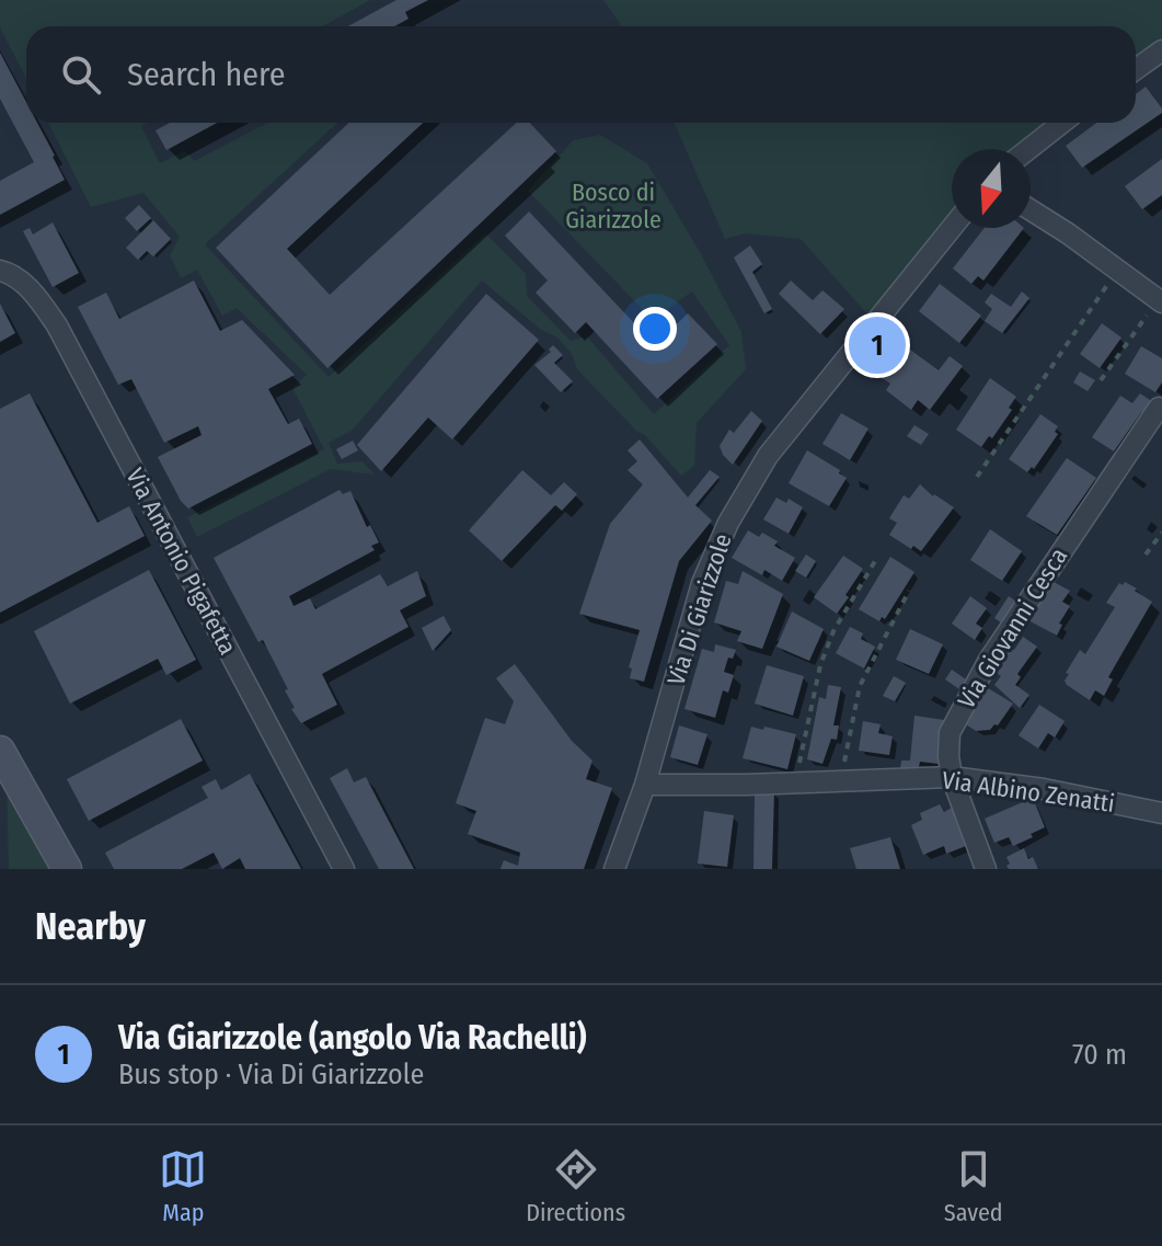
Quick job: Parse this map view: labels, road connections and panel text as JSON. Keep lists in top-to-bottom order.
{
  "streets": {
    "street": [
      "Via Antonio Pigafetta",
      "Via Di Giarizzole",
      "Via Giovanni Cesca",
      "Via Albino Zenatti"
    ]
  },
  "crossings": [
    ["Via Di Giarizzole", "Via Albino Zenatti"],
    ["Via Giovanni Cesca", "Via Albino Zenatti"]
  ],
  "parks": ["Bosco di Giarizzole"],
  "north": "bottom",
  "page": {
    "search": "Search here",
    "pins": "1",
    "heading": "Nearby",
    "list": [
      {
        "mark": "1",
        "name": "Via Giarizzole (angolo Via Rachelli)",
        "note": "Bus stop · Via Di Giarizzole",
        "value": "70 m"
      }
    ],
    "nav": ["Map", "Directions", "Saved"]
  }
}
